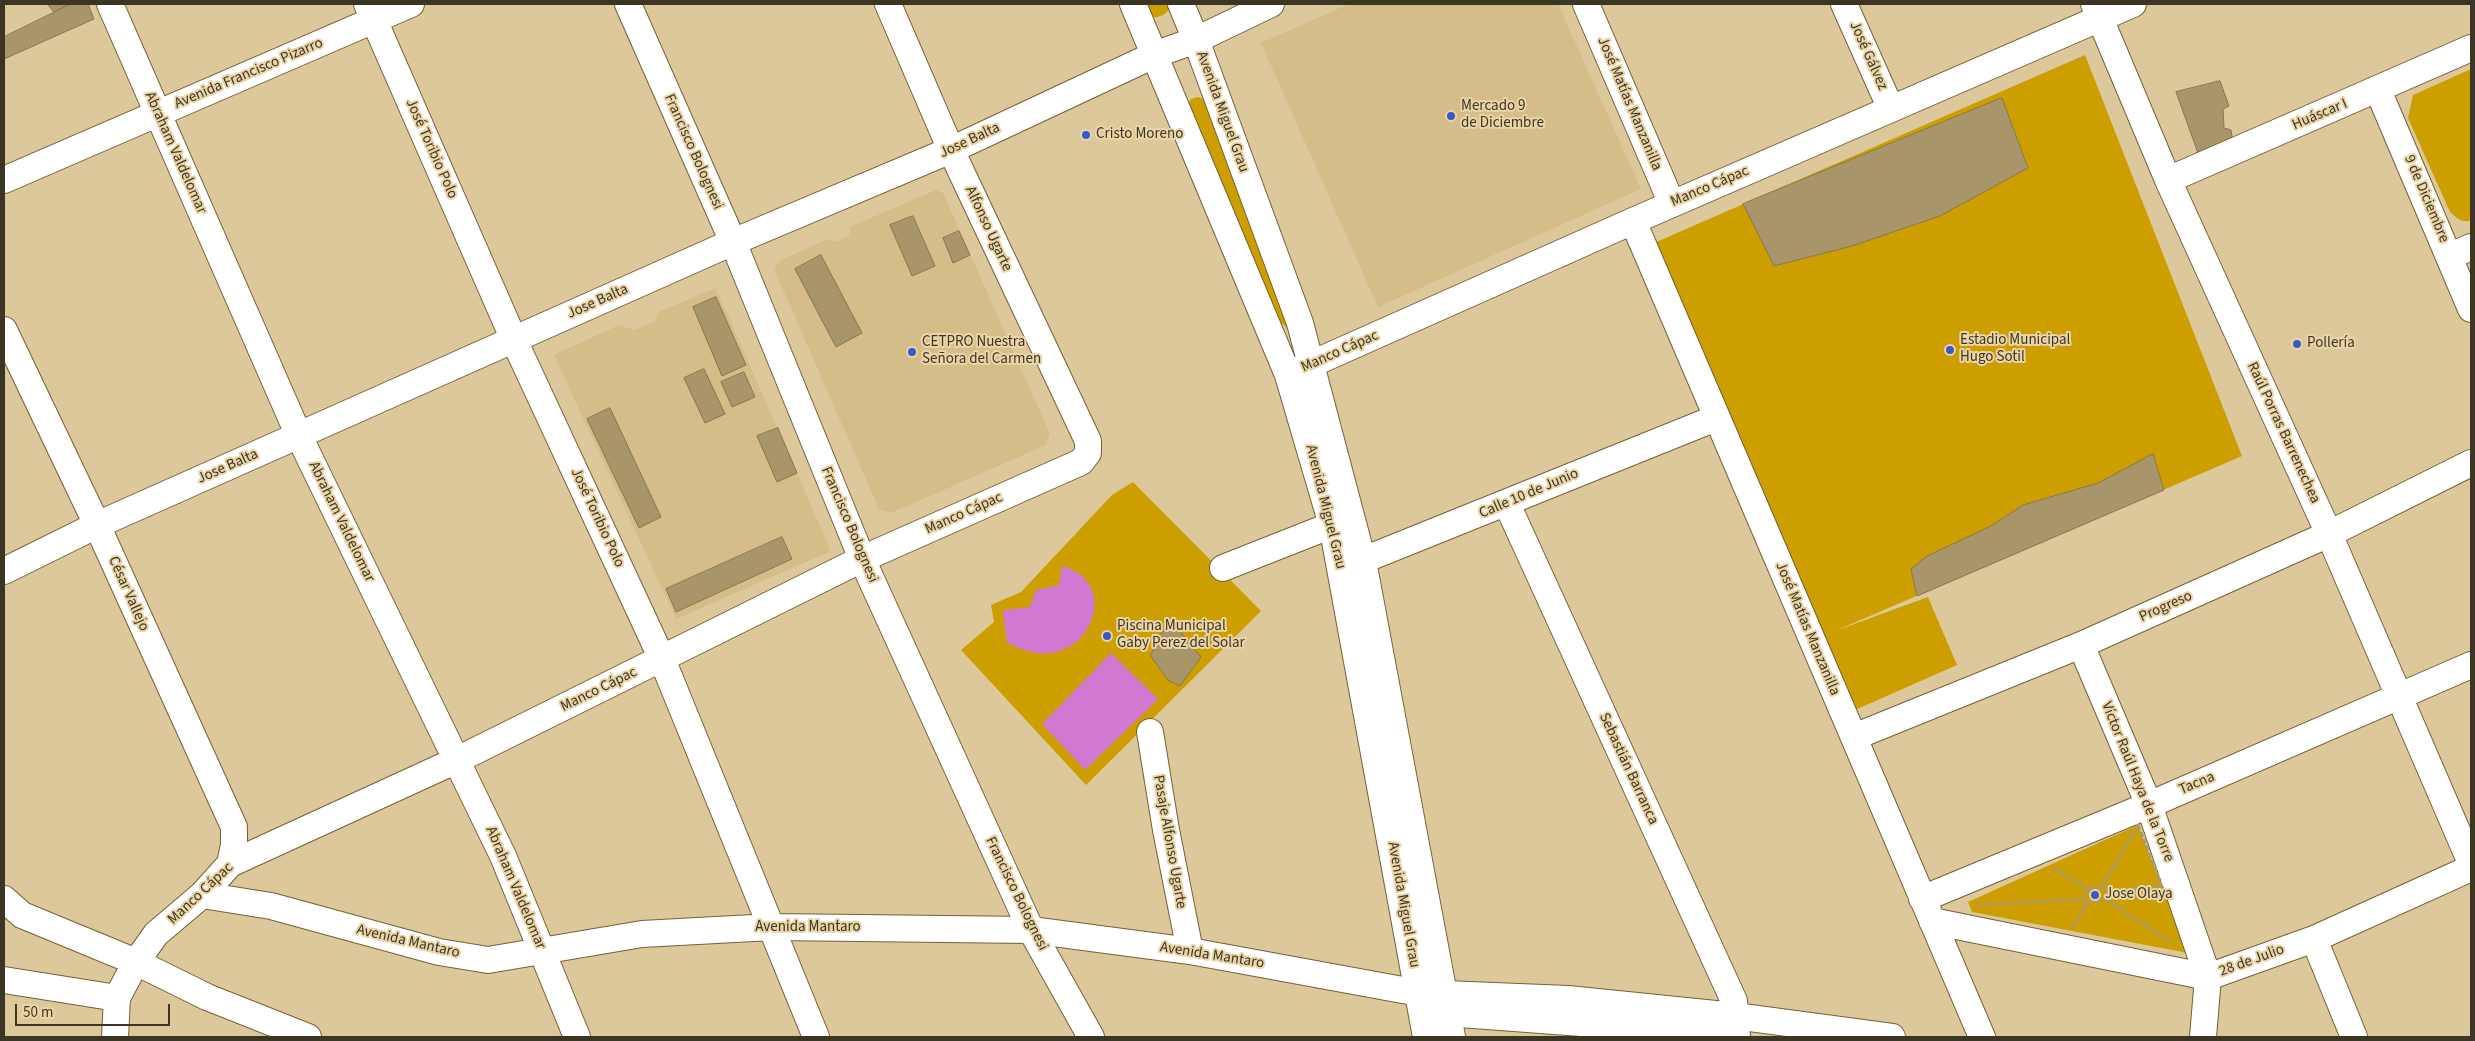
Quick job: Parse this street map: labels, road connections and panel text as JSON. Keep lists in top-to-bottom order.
{
  "streets": {
    "street": [
      "José Gálvez",
      "Avenida Francisco Pizarro",
      "José Matías Manzanilla",
      "Avenida Miguel Grau",
      "Huáscar I",
      "Jose Balta",
      "José Toribio Polo",
      "Francisco Bolognesi",
      "Abraham Valdelomar",
      "Manco Cápac",
      "9 de Diciembre",
      "Alfonso Ugarte",
      "Raúl Porras Barrenechea",
      "Calle 10 de Junio",
      "César Vallejo",
      "Progreso",
      "Sebastián Barranca",
      "Víctor Raúl Haya de la Torre",
      "Tacna",
      "Pasaje Alfonso Ugarte",
      "Avenida Mantaro",
      "28 de Julio"
    ]
  },
  "crossings": [
    ["José Gálvez", "Manco Cápac"],
    ["Avenida Francisco Pizarro", "José Toribio Polo"],
    ["Avenida Francisco Pizarro", "Abraham Valdelomar"],
    ["José Matías Manzanilla", "Manco Cápac"],
    ["José Matías Manzanilla", "Calle 10 de Junio"],
    ["José Matías Manzanilla", "Progreso"],
    ["José Matías Manzanilla", "Tacna"],
    ["José Matías Manzanilla", "28 de Julio"],
    ["Avenida Miguel Grau", "Jose Balta"],
    ["Avenida Miguel Grau", "Manco Cápac"],
    ["Avenida Miguel Grau", "Calle 10 de Junio"],
    ["Avenida Miguel Grau", "Avenida Mantaro"],
    ["Huáscar I", "9 de Diciembre"],
    ["Huáscar I", "Raúl Porras Barrenechea"],
    ["Jose Balta", "José Toribio Polo"],
    ["Jose Balta", "Francisco Bolognesi"],
    ["Jose Balta", "Abraham Valdelomar"],
    ["Jose Balta", "Alfonso Ugarte"],
    ["Jose Balta", "César Vallejo"],
    ["José Toribio Polo", "Manco Cápac"],
    ["José Toribio Polo", "Avenida Mantaro"],
    ["Francisco Bolognesi", "Manco Cápac"],
    ["Francisco Bolognesi", "Avenida Mantaro"],
    ["Abraham Valdelomar", "Manco Cápac"],
    ["Abraham Valdelomar", "Avenida Mantaro"],
    ["Manco Cápac", "Alfonso Ugarte"],
    ["Manco Cápac", "Raúl Porras Barrenechea"],
    ["Manco Cápac", "César Vallejo"],
    ["Manco Cápac", "Avenida Mantaro"],
    ["Raúl Porras Barrenechea", "Progreso"],
    ["Raúl Porras Barrenechea", "Tacna"],
    ["Calle 10 de Junio", "Sebastián Barranca"],
    ["Progreso", "Víctor Raúl Haya de la Torre"],
    ["Víctor Raúl Haya de la Torre", "Tacna"],
    ["Víctor Raúl Haya de la Torre", "28 de Julio"],
    ["Tacna", "28 de Julio"],
    ["Pasaje Alfonso Ugarte", "Avenida Mantaro"]
  ],
  "places": [
    "Mercado 9 de Diciembre",
    "Cristo Moreno",
    "Pollería",
    "Estadio Municipal Hugo Sotil",
    "CETPRO Nuestra Señora del Carmen",
    "Piscina Municipal Gaby Perez del Solar",
    "Jose Olaya"
  ],
  "scale_bar": "50 m"
}
